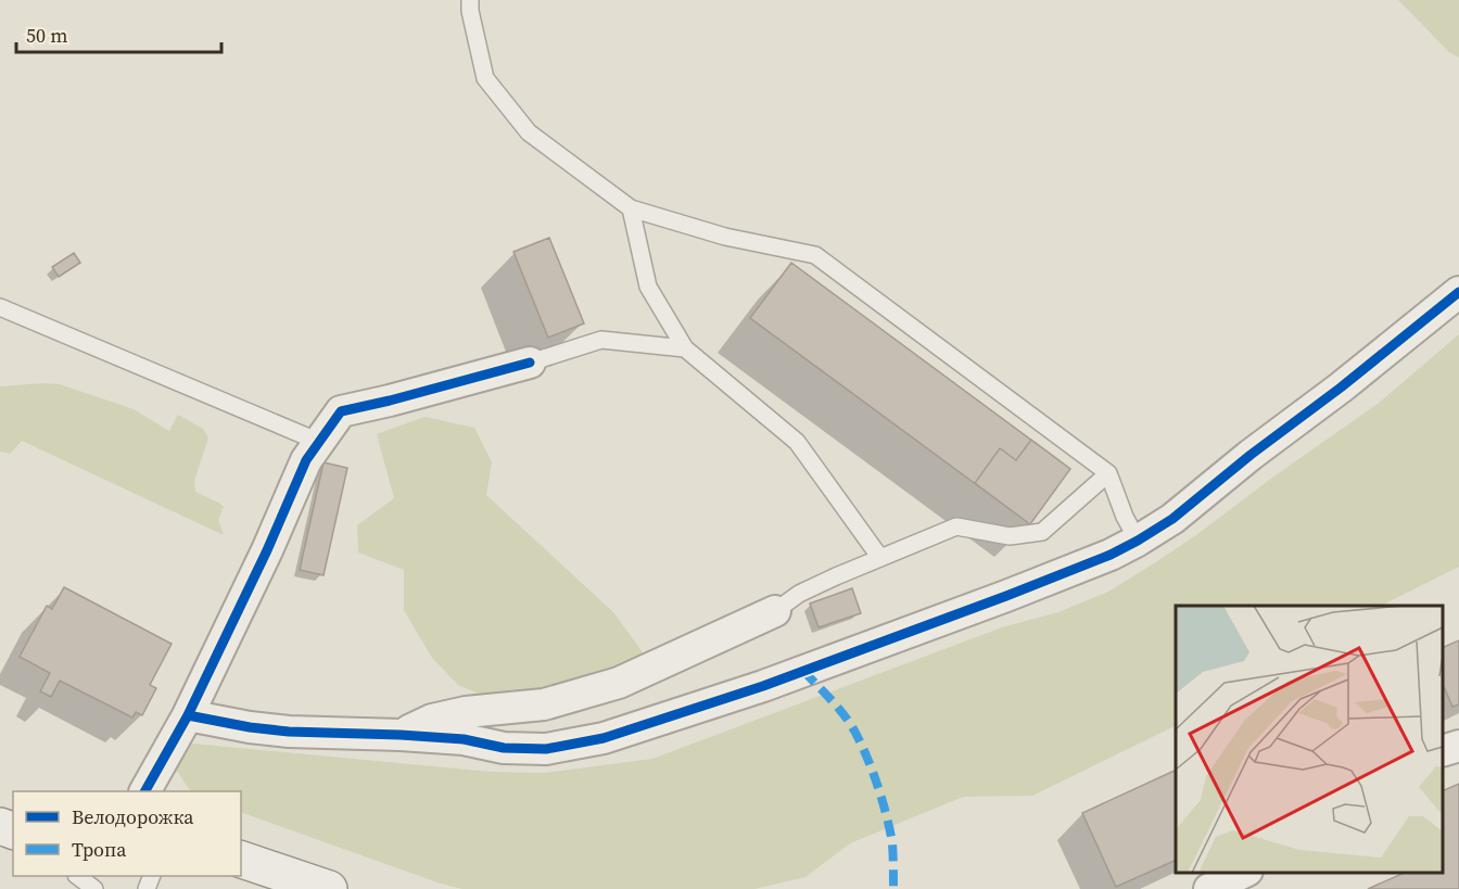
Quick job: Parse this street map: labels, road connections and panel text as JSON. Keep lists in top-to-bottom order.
{
  "legend": ["Велодорожка", "Тропа"],
  "scale_bar": "50 m"
}
